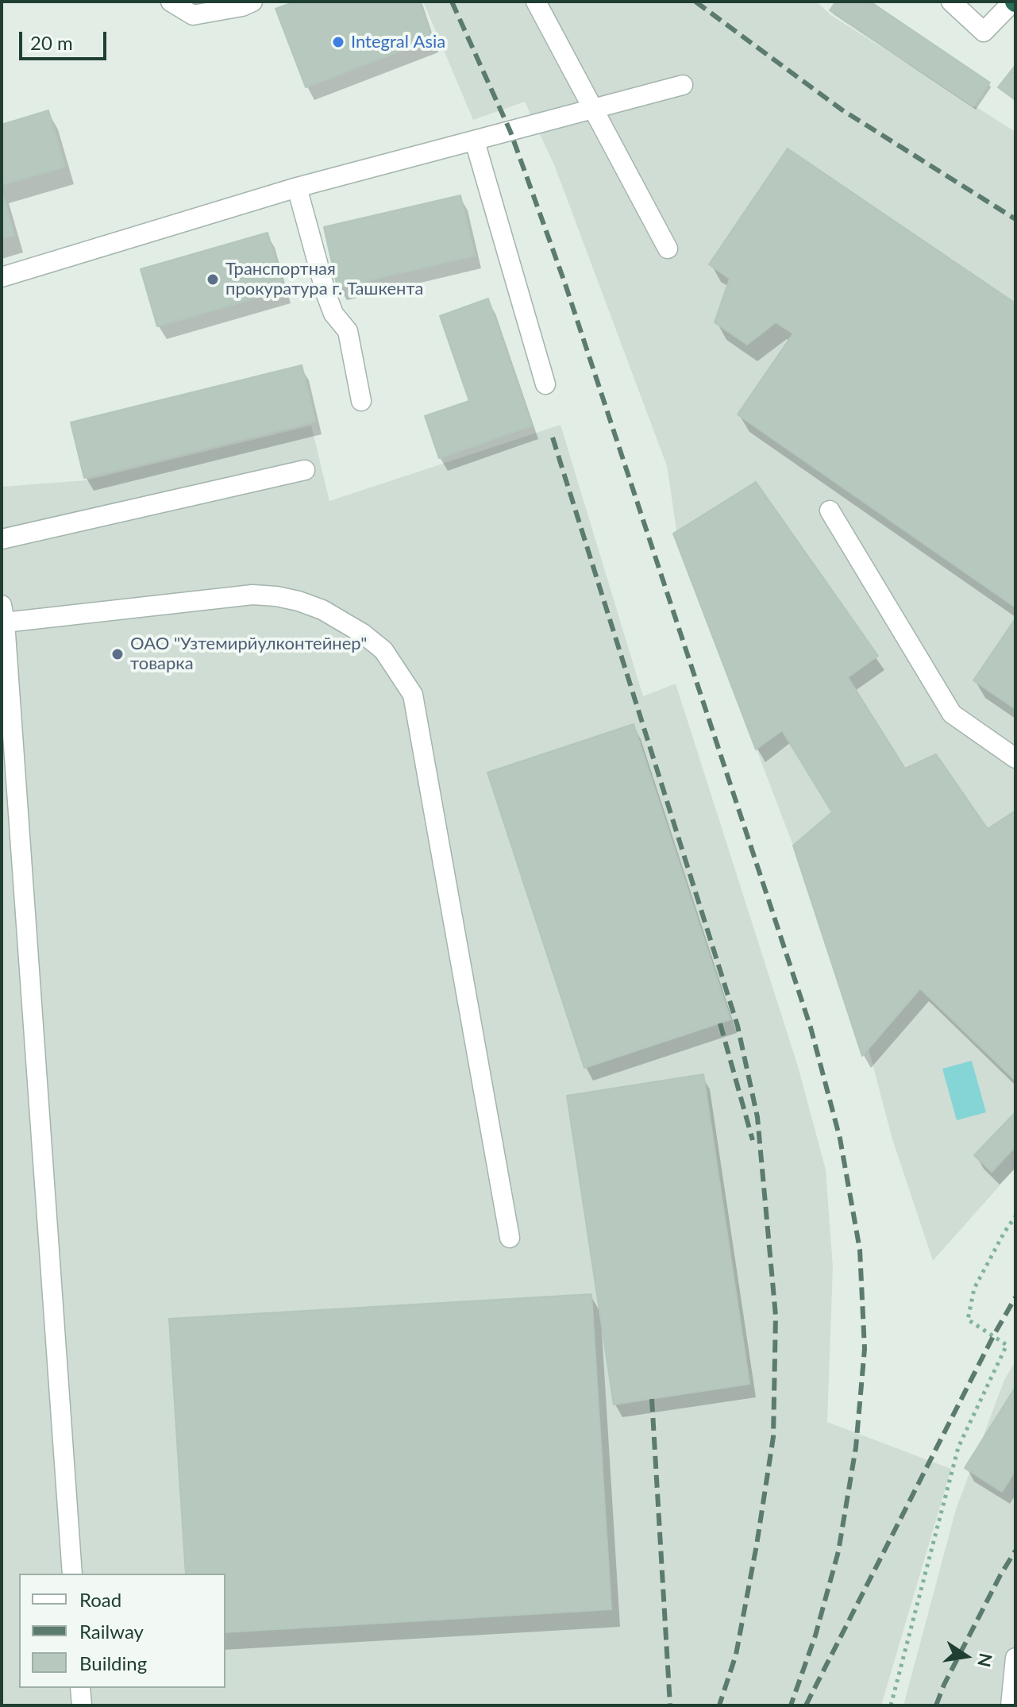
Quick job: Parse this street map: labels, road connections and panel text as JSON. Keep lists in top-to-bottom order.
{
  "places": ["Integral Asia", "Транспортная прокуратура г. Ташкента", "ОАО \"Узтемирйулконтейнер\" товарка"],
  "legend": ["Road", "Railway", "Building"],
  "scale_bar": "20 m",
  "north": "right"
}
